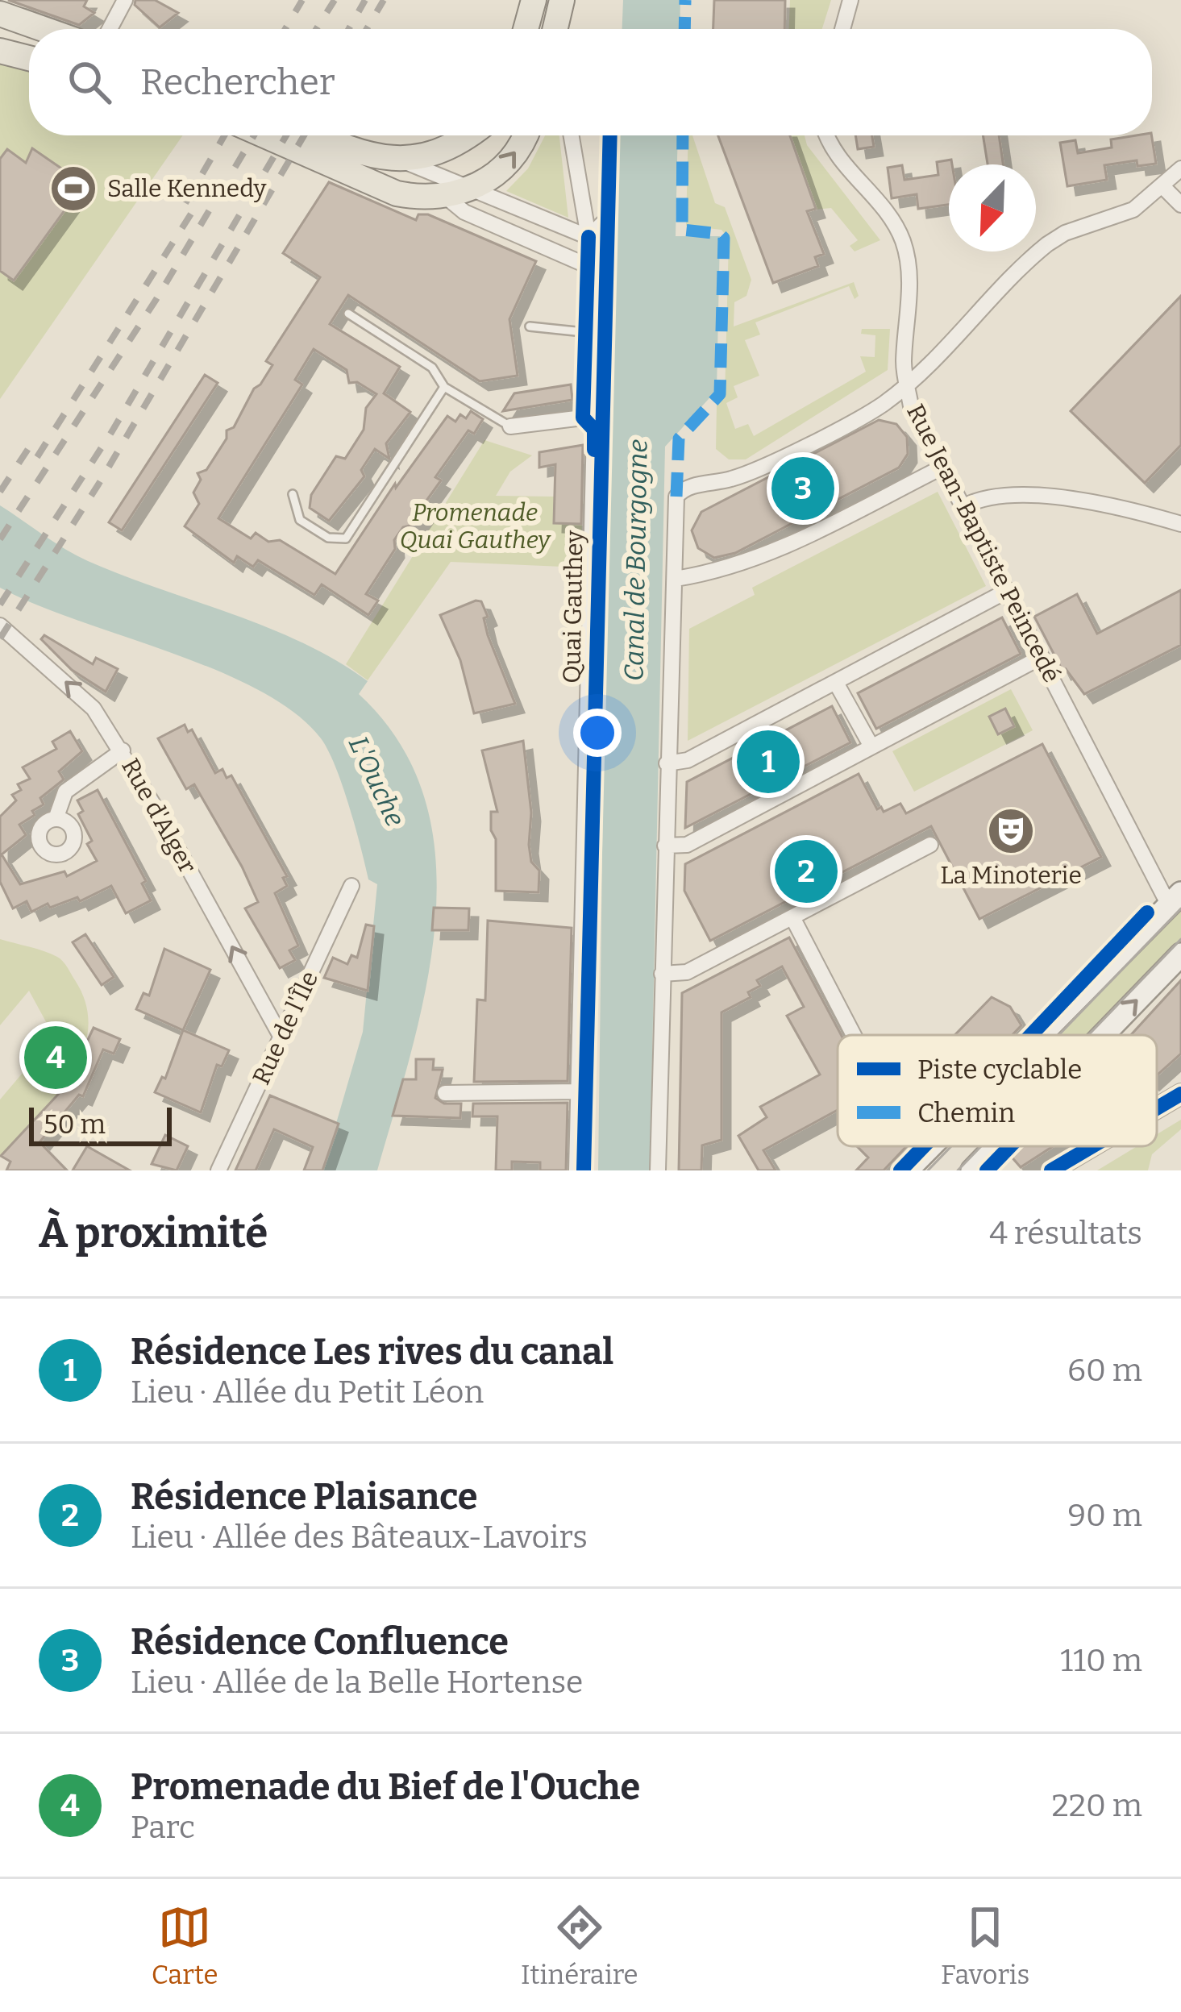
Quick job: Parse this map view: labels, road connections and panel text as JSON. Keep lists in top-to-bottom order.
{
  "streets": {
    "street": [
      "Rue Jean-Baptiste Peincedé",
      "Quai Gauthey",
      "Rue d'Alger",
      "Rue de l'Île"
    ]
  },
  "crossings": [
    ["Rue d'Alger", "Rue de l'Île"]
  ],
  "one_way": ["Rue d'Alger"],
  "water": ["Canal de Bourgogne", "L'Ouche"],
  "parks": ["Promenade Quai Gauthey"],
  "places": {
    "sports": ["Salle Kennedy"],
    "theatre": ["La Minoterie"]
  },
  "legend": ["Piste cyclable", "Chemin"],
  "scale_bar": "50 m",
  "north": "bottom left",
  "page": {
    "search": "Rechercher",
    "pins": [
      "3",
      "1",
      "2",
      "4"
    ],
    "scale": "50 m",
    "heading": ["À proximité", "4 résultats"],
    "list": [
      {
        "mark": "1",
        "name": "Résidence Les rives du canal",
        "note": "Lieu · Allée du Petit Léon",
        "value": "60 m"
      },
      {
        "mark": "2",
        "name": "Résidence Plaisance",
        "note": "Lieu · Allée des Bâteaux-Lavoirs",
        "value": "90 m"
      },
      {
        "mark": "3",
        "name": "Résidence Confluence",
        "note": "Lieu · Allée de la Belle Hortense",
        "value": "110 m"
      },
      {
        "mark": "4",
        "name": "Promenade du Bief de l'Ouche",
        "note": "Parc",
        "value": "220 m"
      }
    ],
    "nav": ["Carte", "Itinéraire", "Favoris"]
  }
}
